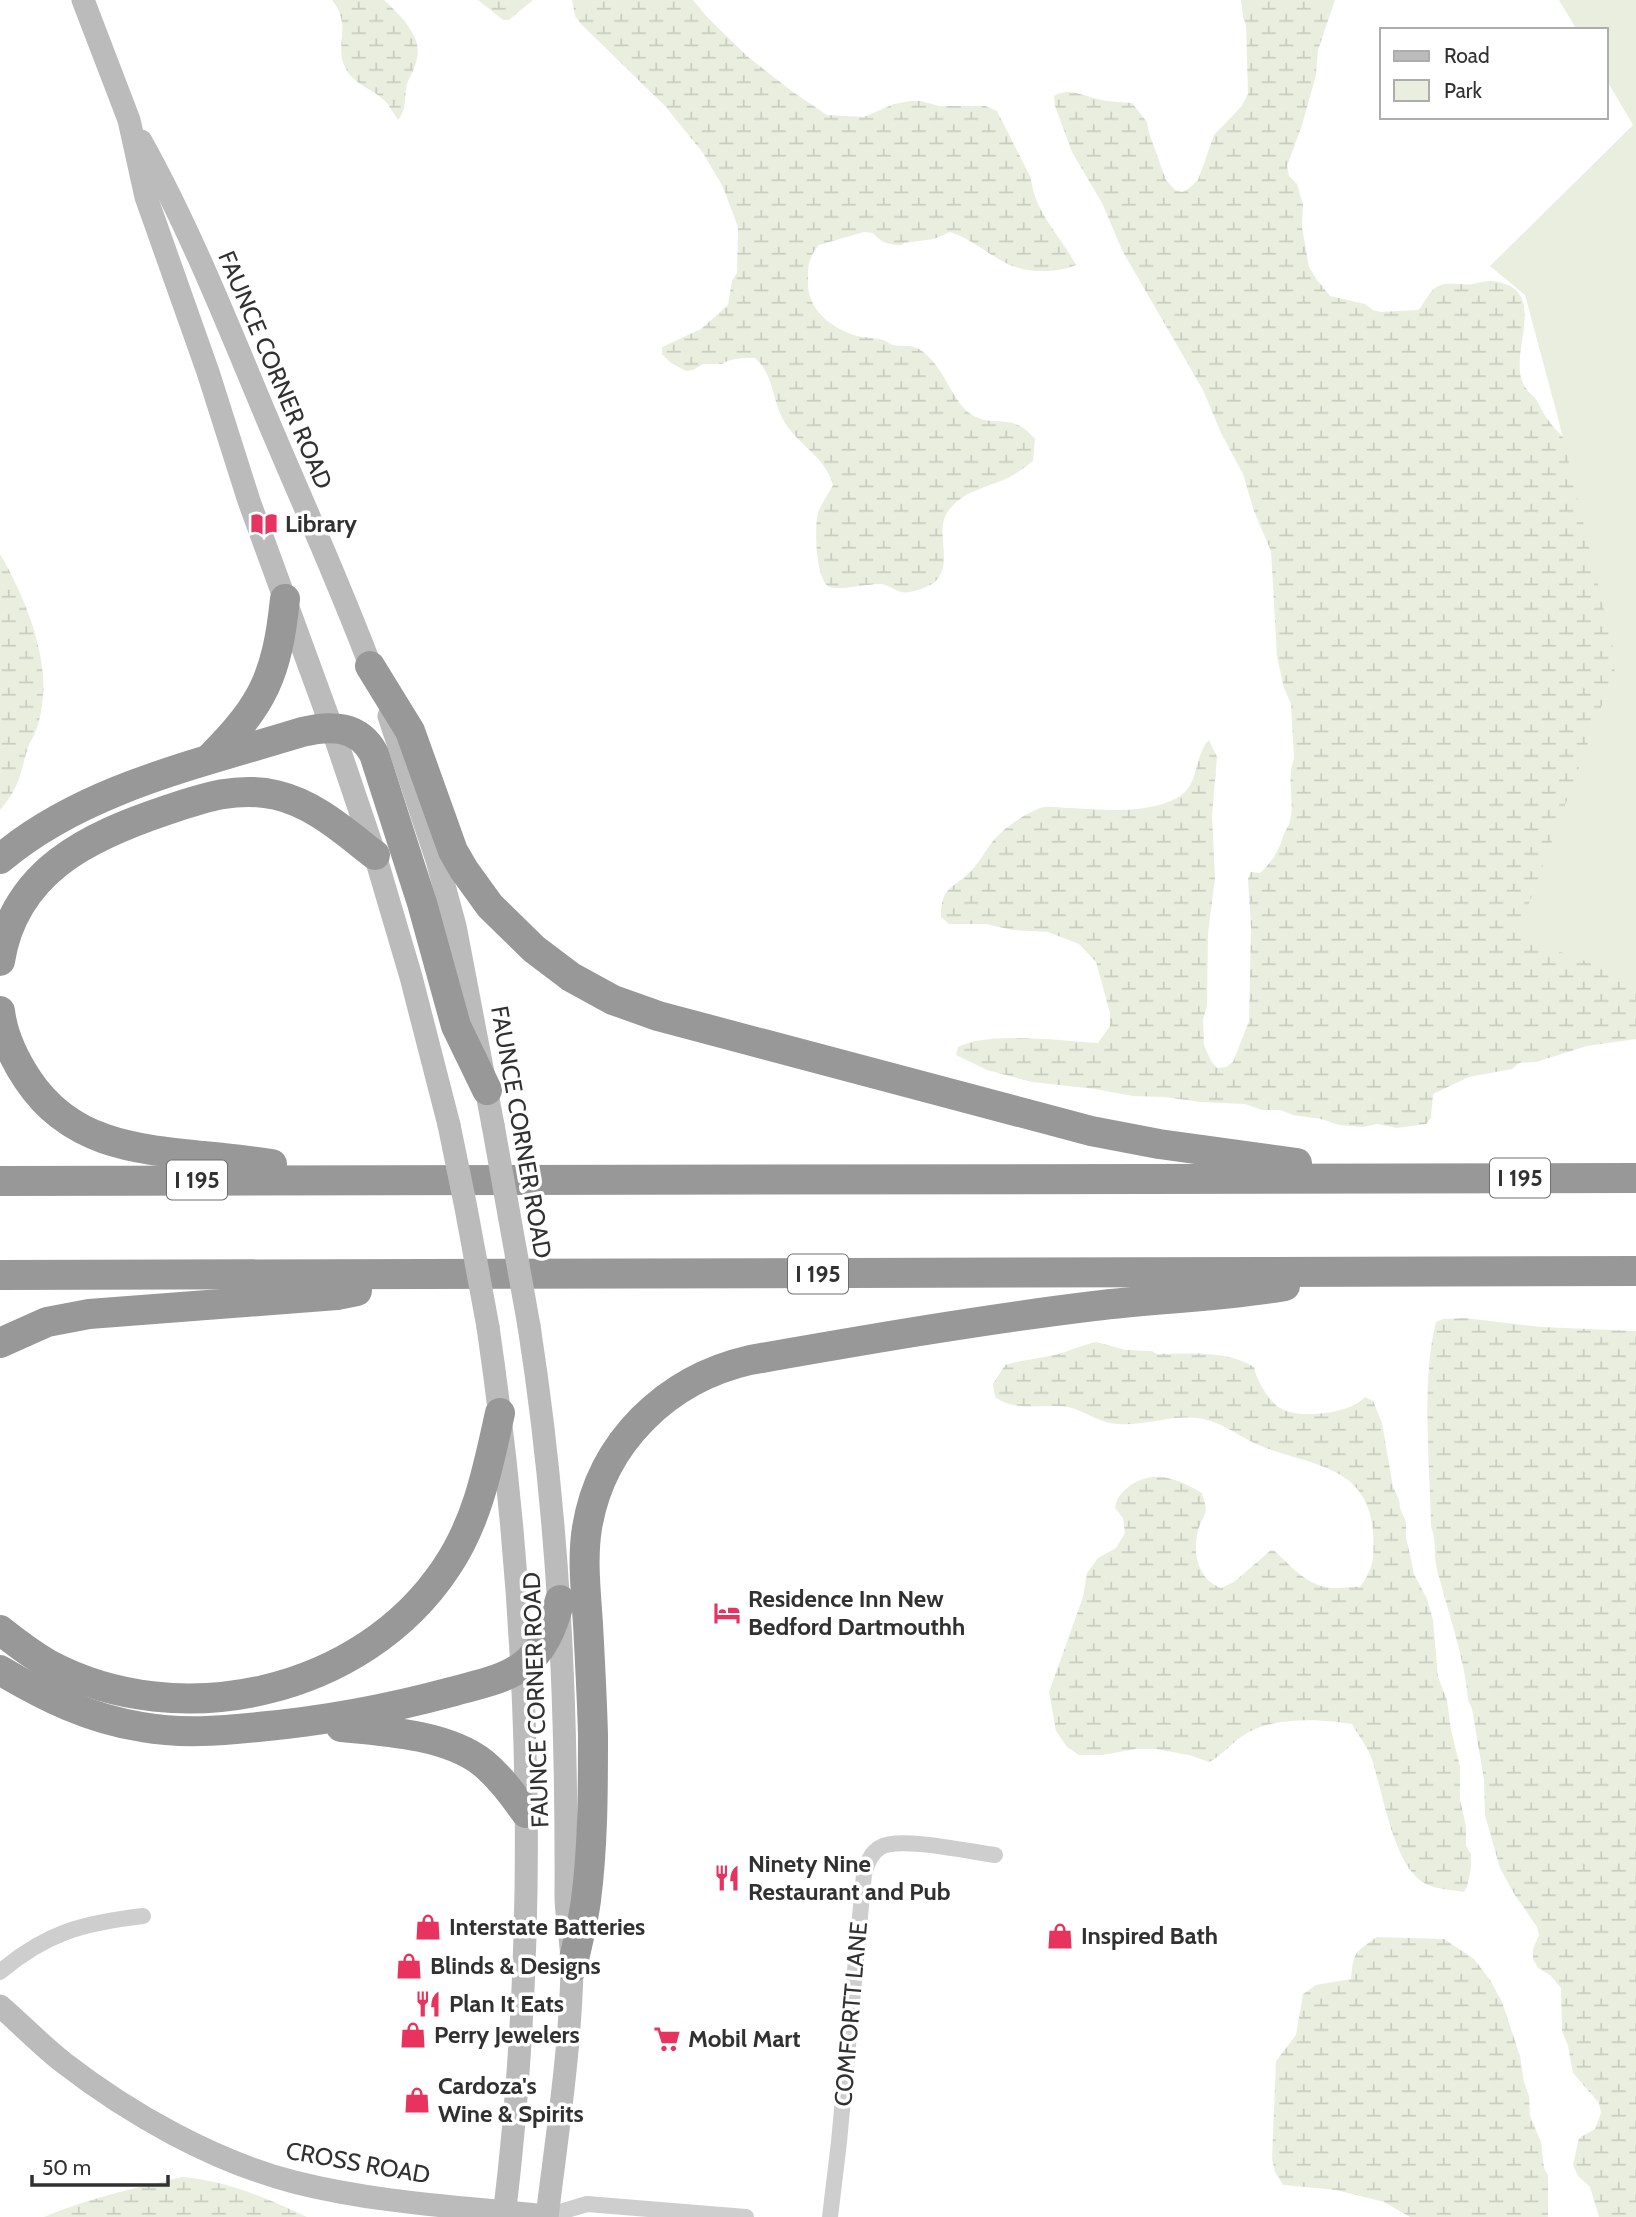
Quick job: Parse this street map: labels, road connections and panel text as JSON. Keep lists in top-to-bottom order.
{
  "streets": {
    "highway": ["I 195"],
    "main road": ["FAUNCE CORNER ROAD", "CROSS ROAD"],
    "street": ["COMFORTT LANE"]
  },
  "crossings": [
    ["FAUNCE CORNER ROAD", "CROSS ROAD"]
  ],
  "places": {
    "library": ["Library"],
    "hotel": ["Residence Inn New Bedford Dartmouthh"],
    "restaurant": ["Ninety Nine Restaurant and Pub", "Plan It Eats"],
    "shop": [
      "Interstate Batteries",
      "Inspired Bath",
      "Blinds & Designs",
      "Perry Jewelers",
      "Cardoza's Wine & Spirits"
    ],
    "supermarket": ["Mobil Mart"]
  },
  "legend": ["Road", "Park"],
  "scale_bar": "50 m"
}
